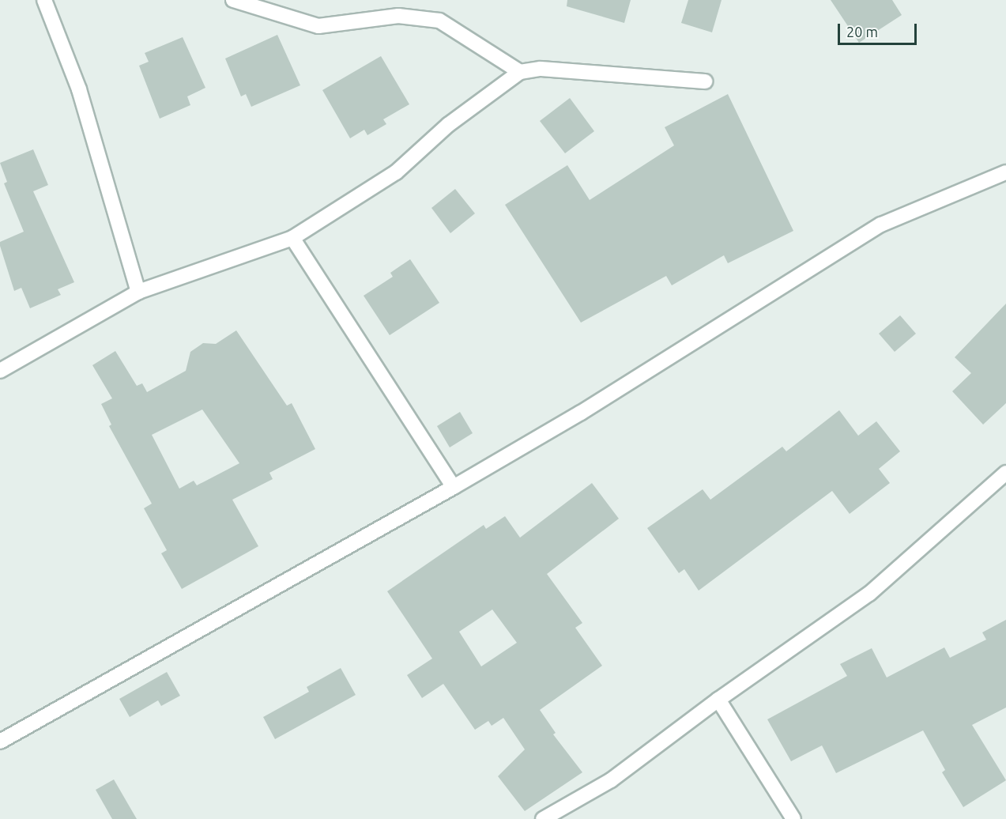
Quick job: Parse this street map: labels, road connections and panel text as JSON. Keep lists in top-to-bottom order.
{
  "scale_bar": "20 m"
}
